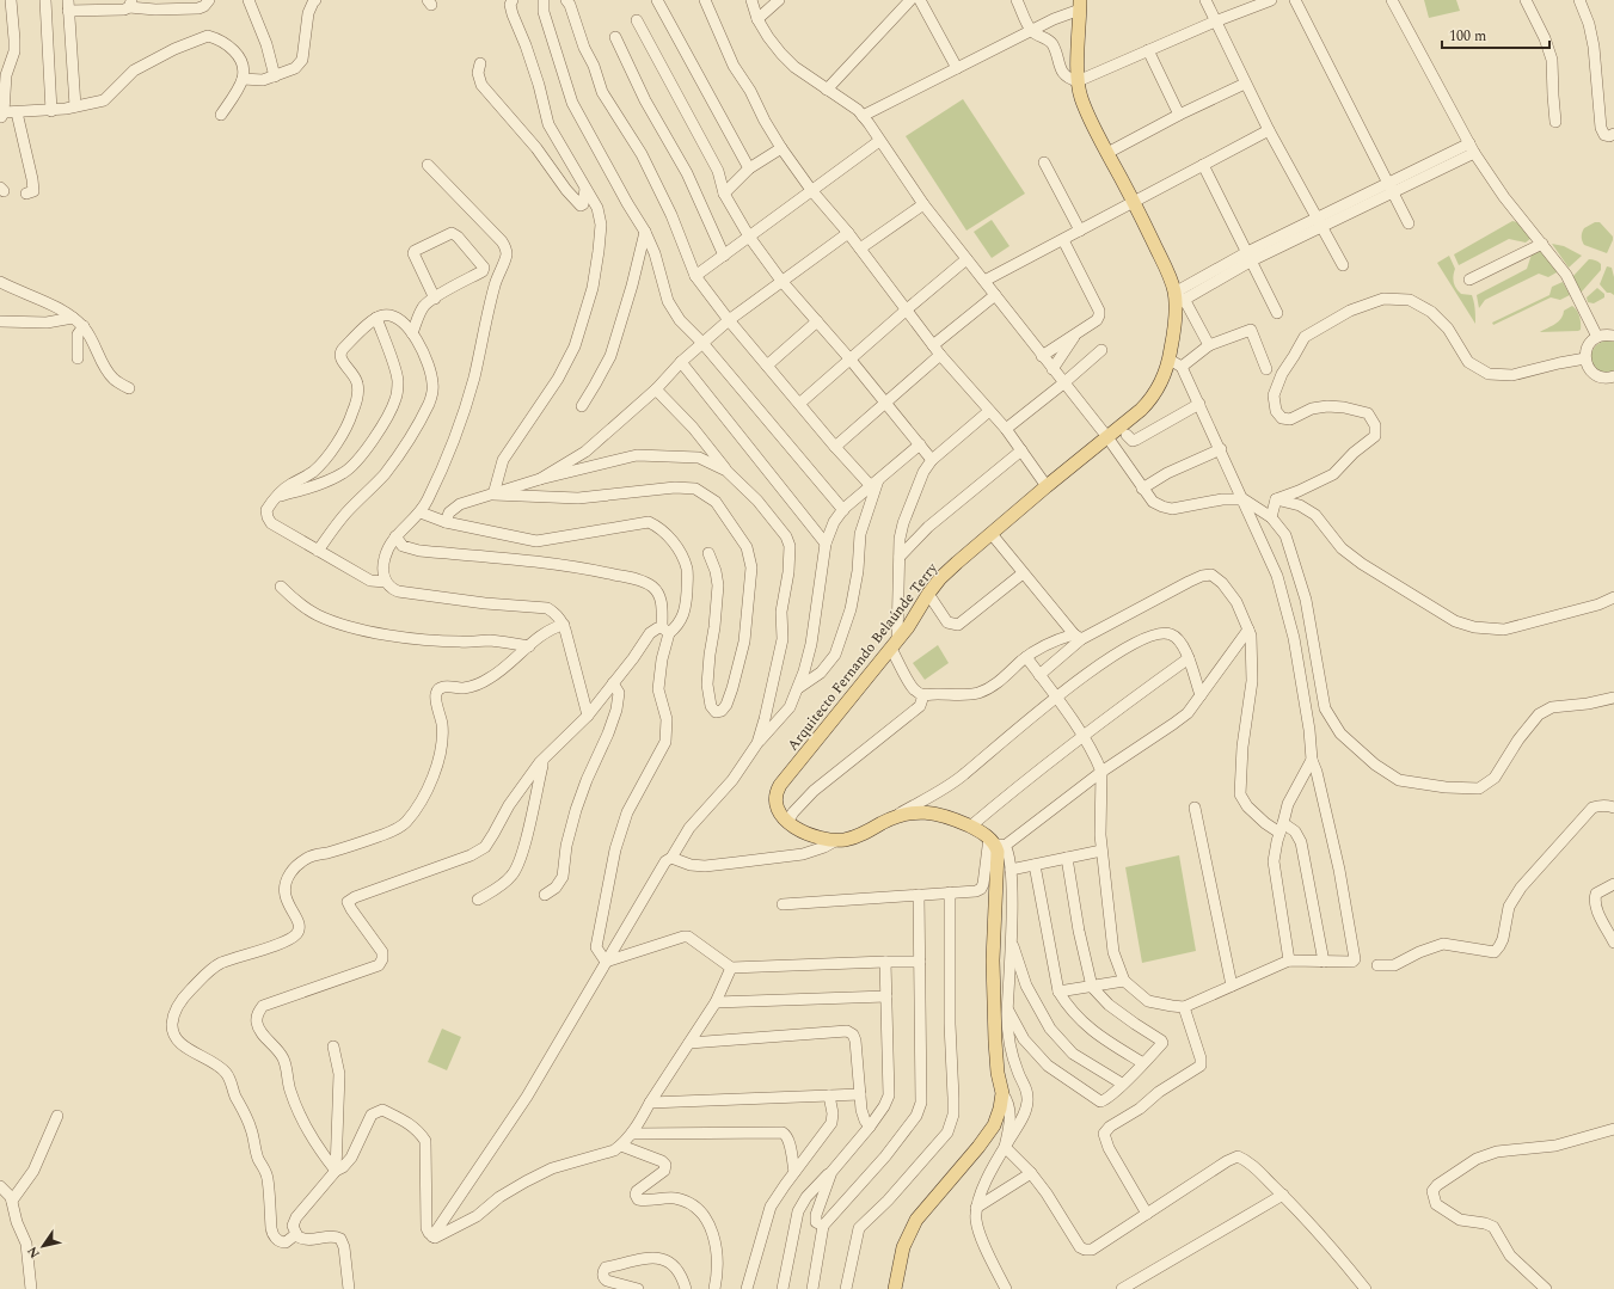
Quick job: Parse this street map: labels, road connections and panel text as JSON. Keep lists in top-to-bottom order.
{
  "streets": {
    "main road": ["Arquitecto Fernando Belaúnde Terry"]
  },
  "scale_bar": "100 m",
  "north": "bottom left"
}
